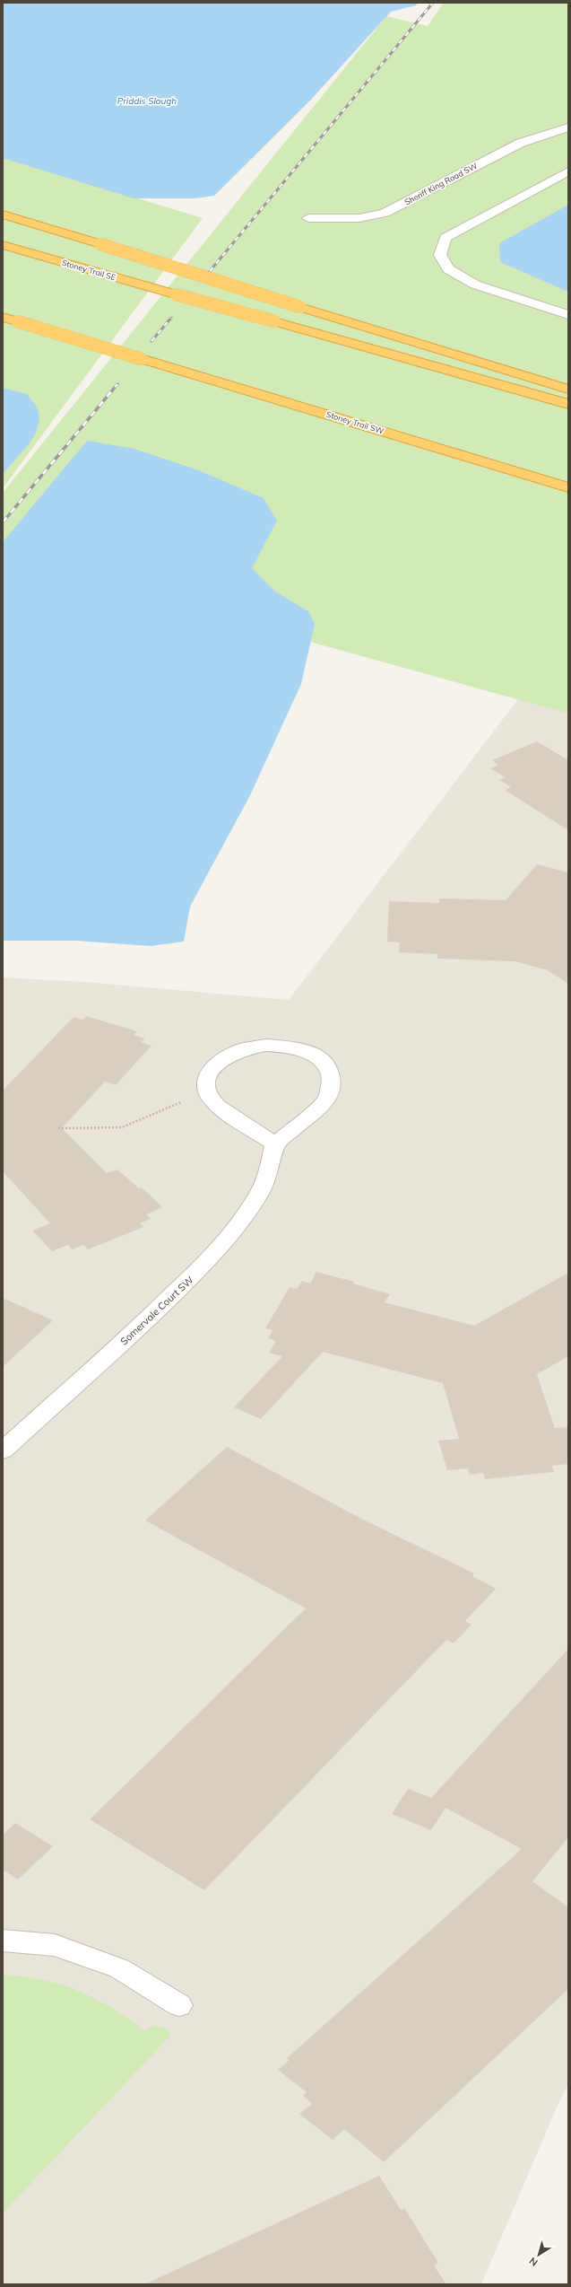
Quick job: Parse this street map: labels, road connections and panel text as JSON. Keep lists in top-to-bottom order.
{
  "streets": {
    "highway": ["Stoney Trail SE", "Stoney Trail SW"],
    "street": ["Sheriff King Road SW", "Somervale Court SW"]
  },
  "water": ["Priddis Slough"],
  "north": "bottom left"
}
